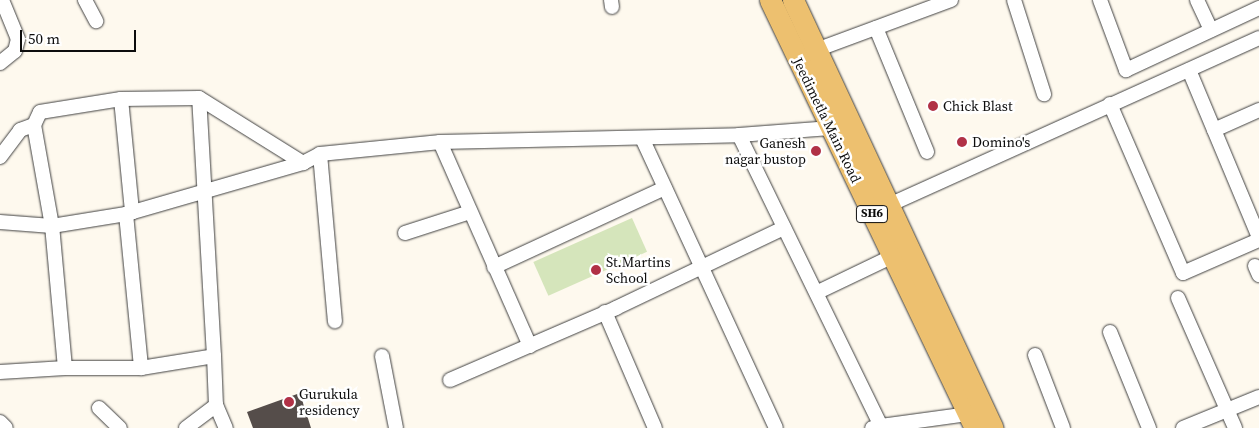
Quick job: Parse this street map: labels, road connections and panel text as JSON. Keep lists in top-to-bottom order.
{
  "streets": {
    "main road": ["Jeedimetla Main Road", "SH6"]
  },
  "places": [
    "Chick Blast",
    "Domino's",
    "Ganesh nagar bustop",
    "St.Martins School",
    "Gurukula residency"
  ],
  "scale_bar": "50 m"
}
